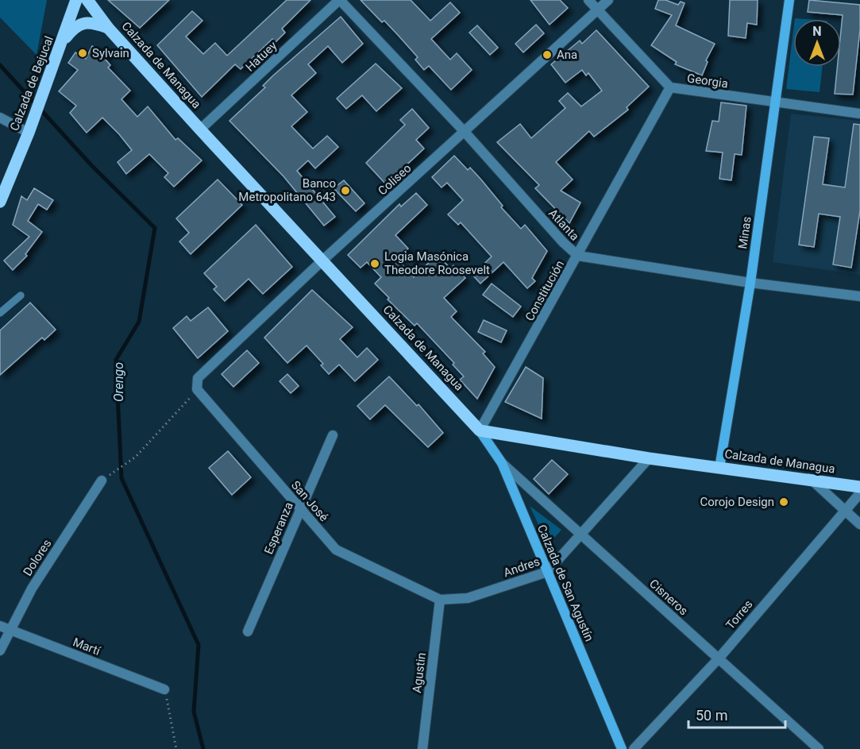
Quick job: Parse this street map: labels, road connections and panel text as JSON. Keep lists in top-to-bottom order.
{
  "streets": {
    "main road": ["Calzada de Managua", "Calzada de Bejucal"],
    "street": [
      "Hatuey",
      "Georgia",
      "Coliseo",
      "Atlanta",
      "Minas",
      "Constitución",
      "San José",
      "Esperanza",
      "Dolores",
      "Andres",
      "Calzada de San Agustín",
      "Cisneros",
      "Torres",
      "Martí",
      "Agustin"
    ]
  },
  "crossings": [
    ["Hatuey", "Calzada de Managua"],
    ["Hatuey", "Atlanta"],
    ["Calzada de Managua", "Coliseo"],
    ["Calzada de Managua", "Minas"],
    ["Calzada de Managua", "Constitución"],
    ["Calzada de Managua", "Andres"],
    ["Calzada de Managua", "Calzada de San Agustín"],
    ["Georgia", "Coliseo"],
    ["Georgia", "Minas"],
    ["Georgia", "Constitución"],
    ["Coliseo", "Atlanta"],
    ["Coliseo", "San José"],
    ["Atlanta", "Minas"],
    ["Atlanta", "Constitución"],
    ["Constitución", "Calzada de San Agustín"],
    ["San José", "Esperanza"],
    ["San José", "Andres"],
    ["San José", "Agustin"],
    ["Dolores", "Martí"],
    ["Andres", "Calzada de San Agustín"],
    ["Andres", "Cisneros"],
    ["Andres", "Agustin"],
    ["Calzada de San Agustín", "Cisneros"],
    ["Cisneros", "Torres"]
  ],
  "water": ["Orengo"],
  "places": [
    "Sylvain",
    "Ana",
    "Banco Metropolitano 643",
    "Logia Masónica Theodore Roosevelt",
    "Corojo Design"
  ],
  "scale_bar": "50 m",
  "north": "top"
}
